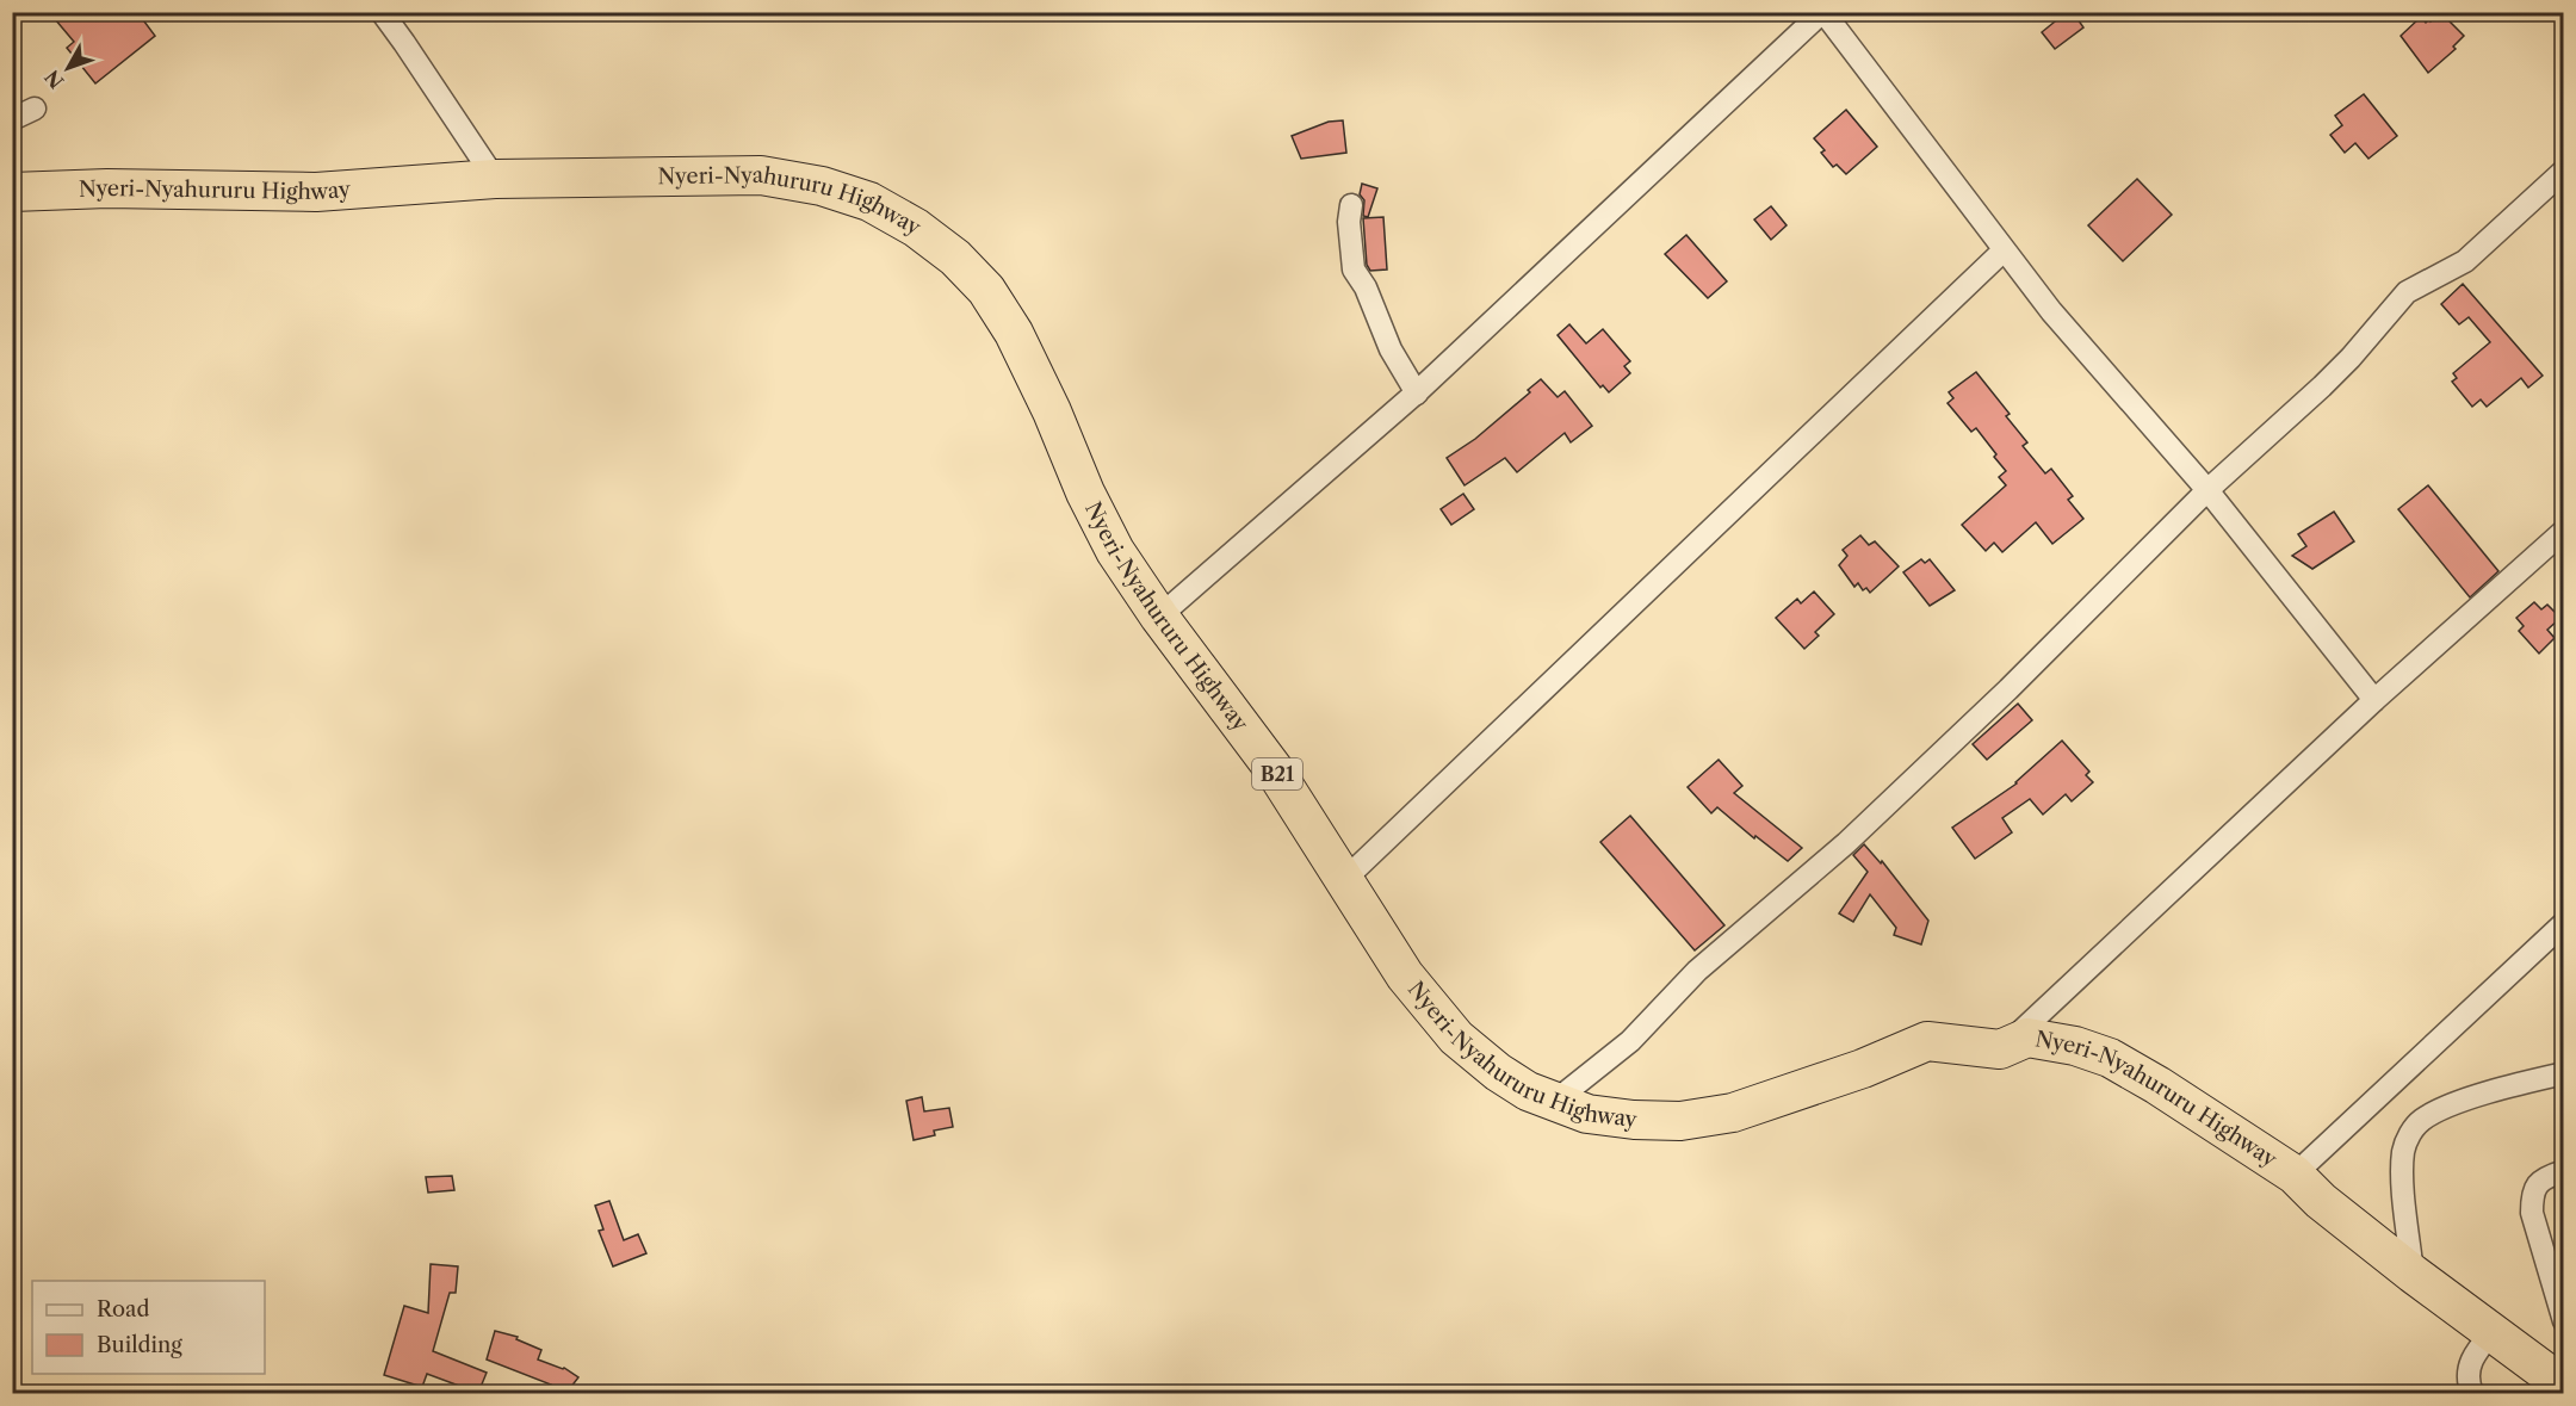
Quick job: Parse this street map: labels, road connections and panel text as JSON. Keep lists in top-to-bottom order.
{
  "streets": {
    "highway": ["Nyeri-Nyahururu Highway", "B21"]
  },
  "legend": ["Road", "Building"],
  "north": "bottom left"
}
